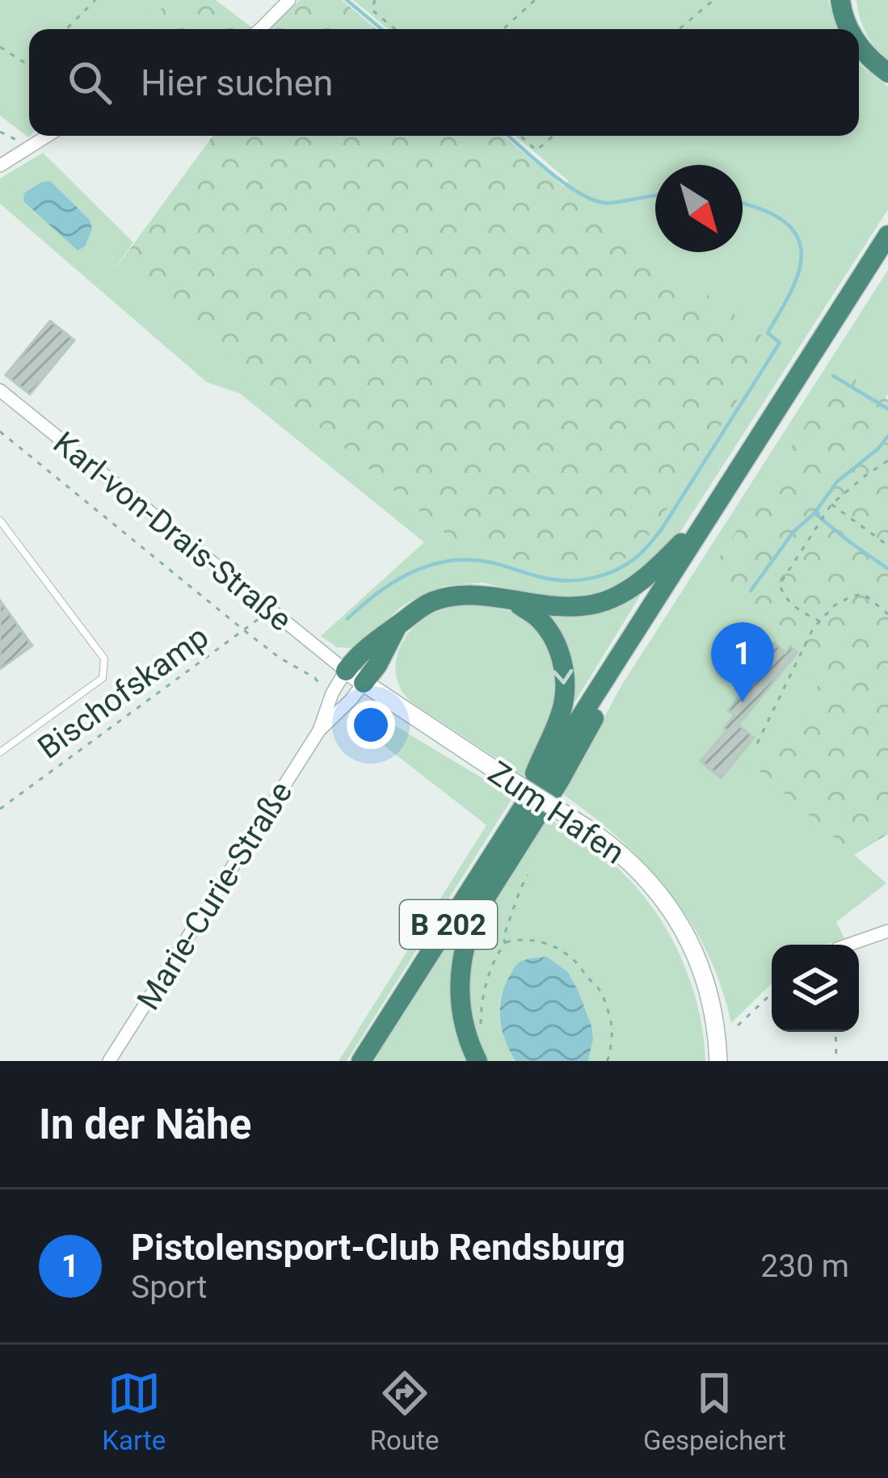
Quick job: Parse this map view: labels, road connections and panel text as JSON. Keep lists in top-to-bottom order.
{
  "streets": {
    "highway": ["B 202"],
    "main road": ["Zum Hafen"],
    "street": ["Karl-von-Drais-Straße", "Marie-Curie-Straße"],
    "path": ["Bischofskamp"]
  },
  "crossings": [
    ["Karl-von-Drais-Straße", "Bischofskamp"],
    ["Karl-von-Drais-Straße", "Zum Hafen"],
    ["Karl-von-Drais-Straße", "Marie-Curie-Straße"],
    ["Zum Hafen", "Marie-Curie-Straße"]
  ],
  "north": "bottom right",
  "page": {
    "search": "Hier suchen",
    "pins": "1",
    "heading": "In der Nähe",
    "list": [
      {
        "mark": "1",
        "name": "Pistolensport-Club Rendsburg",
        "note": "Sport",
        "value": "230 m"
      }
    ],
    "nav": ["Karte", "Route", "Gespeichert"]
  }
}
